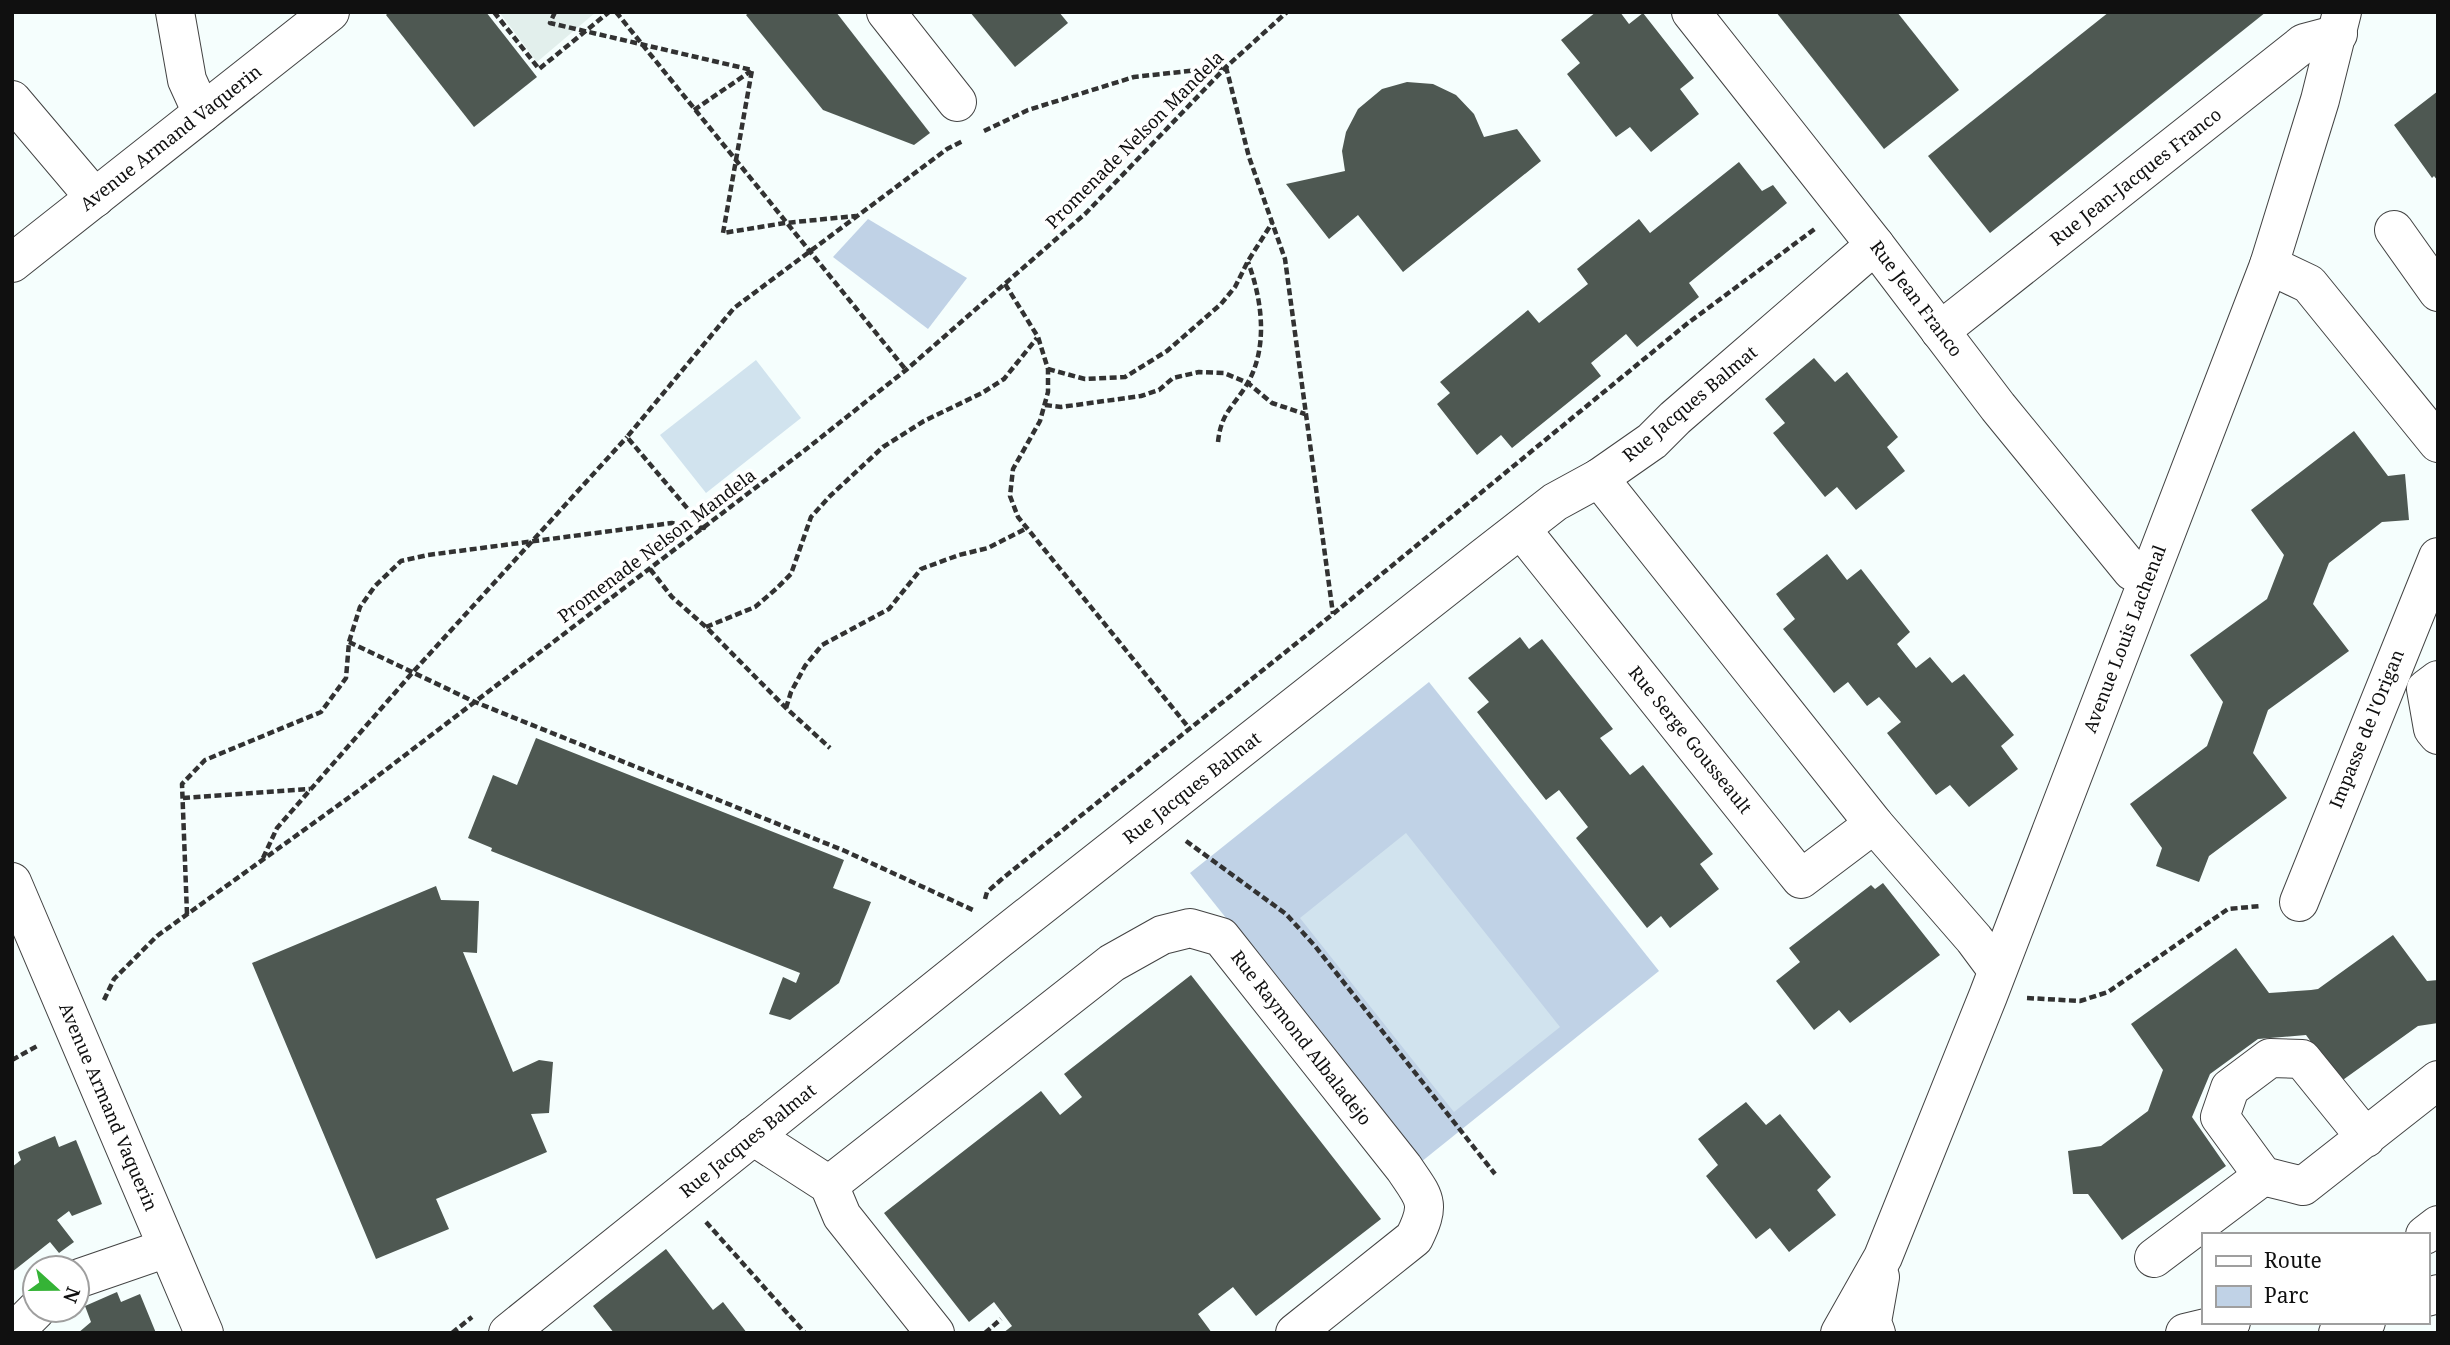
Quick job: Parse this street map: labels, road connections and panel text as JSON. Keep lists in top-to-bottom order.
{
  "streets": {
    "street": [
      "Avenue Armand Vaquerin",
      "Rue Jean-Jacques Franco",
      "Rue Jean Franco",
      "Rue Jacques Balmat",
      "Avenue Louis Lachenal",
      "Impasse de l'Origan",
      "Rue Serge Gousseault",
      "Rue Raymond Albaladejo"
    ],
    "path": ["Promenade Nelson Mandela"]
  },
  "crossings": [
    ["Avenue Armand Vaquerin", "Promenade Nelson Mandela"],
    ["Rue Jean-Jacques Franco", "Rue Jean Franco"],
    ["Rue Jean-Jacques Franco", "Avenue Louis Lachenal"],
    ["Rue Jean Franco", "Rue Jacques Balmat"],
    ["Rue Jean Franco", "Avenue Louis Lachenal"],
    ["Rue Jacques Balmat", "Rue Serge Gousseault"]
  ],
  "legend": ["Route", "Parc"],
  "north": "right"
}
